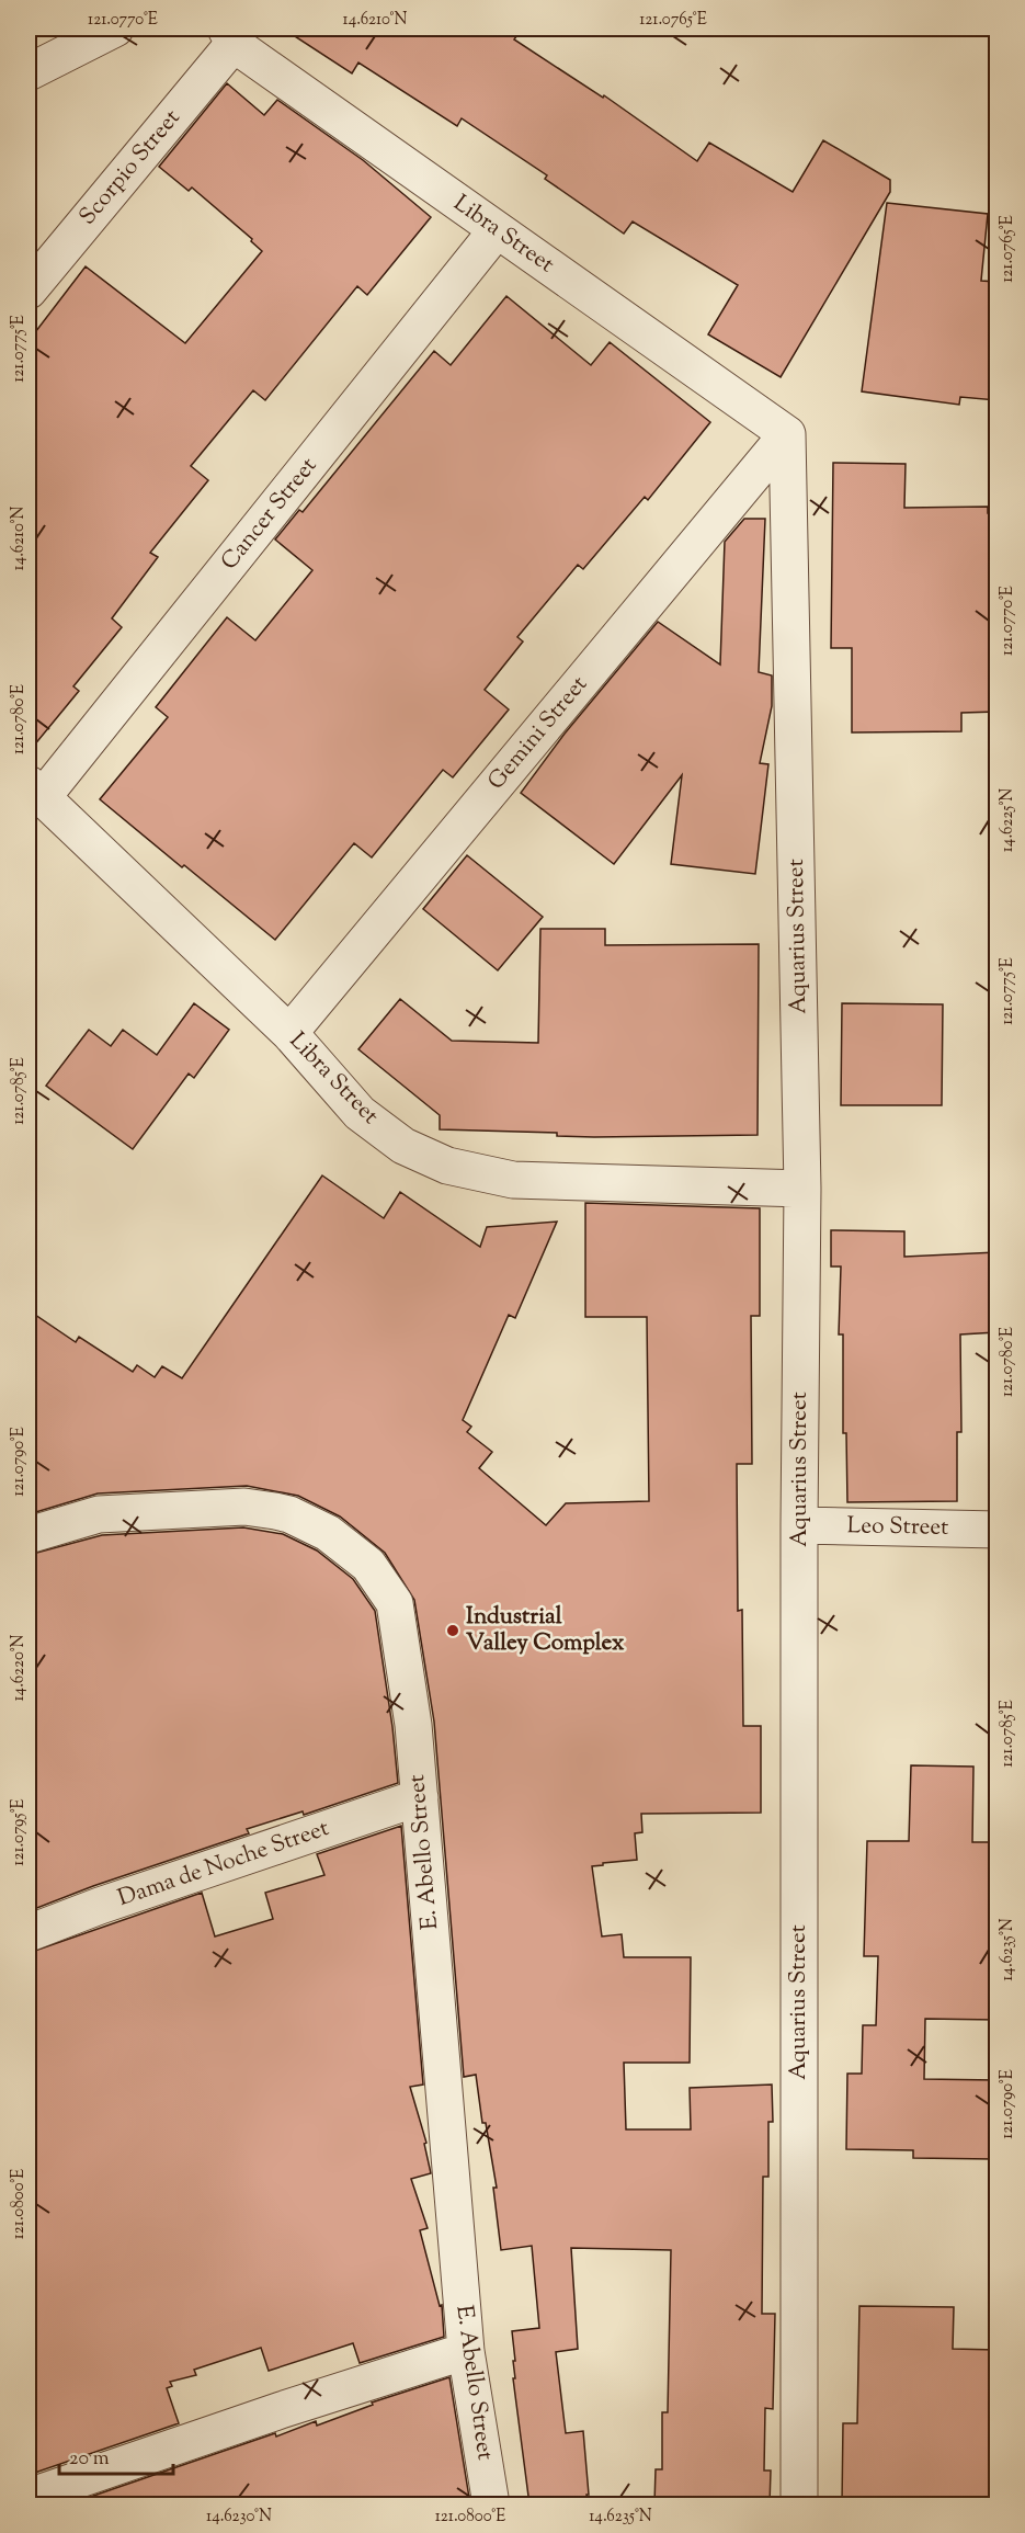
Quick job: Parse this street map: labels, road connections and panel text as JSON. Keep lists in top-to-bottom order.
{
  "streets": {
    "street": [
      "Scorpio Street",
      "Libra Street",
      "Cancer Street",
      "Gemini Street",
      "Aquarius Street",
      "Leo Street",
      "E. Abello Street",
      "Dama de Noche Street"
    ]
  },
  "crossings": [
    ["Scorpio Street", "Libra Street"],
    ["Libra Street", "Cancer Street"],
    ["Libra Street", "Gemini Street"],
    ["Libra Street", "Aquarius Street"],
    ["Gemini Street", "Aquarius Street"],
    ["Aquarius Street", "Leo Street"],
    ["E. Abello Street", "Dama de Noche Street"]
  ],
  "places": ["Industrial Valley Complex"],
  "scale_bar": "20 m",
  "coordinates": [
    "121.0770°E",
    "14.6210°N",
    "121.0765°E",
    "121.0775°E",
    "121.0780°E",
    "14.6225°N",
    "121.0785°E",
    "121.0790°E",
    "14.6220°N",
    "121.0795°E",
    "14.6235°N",
    "121.0800°E",
    "14.6230°N"
  ]
}
